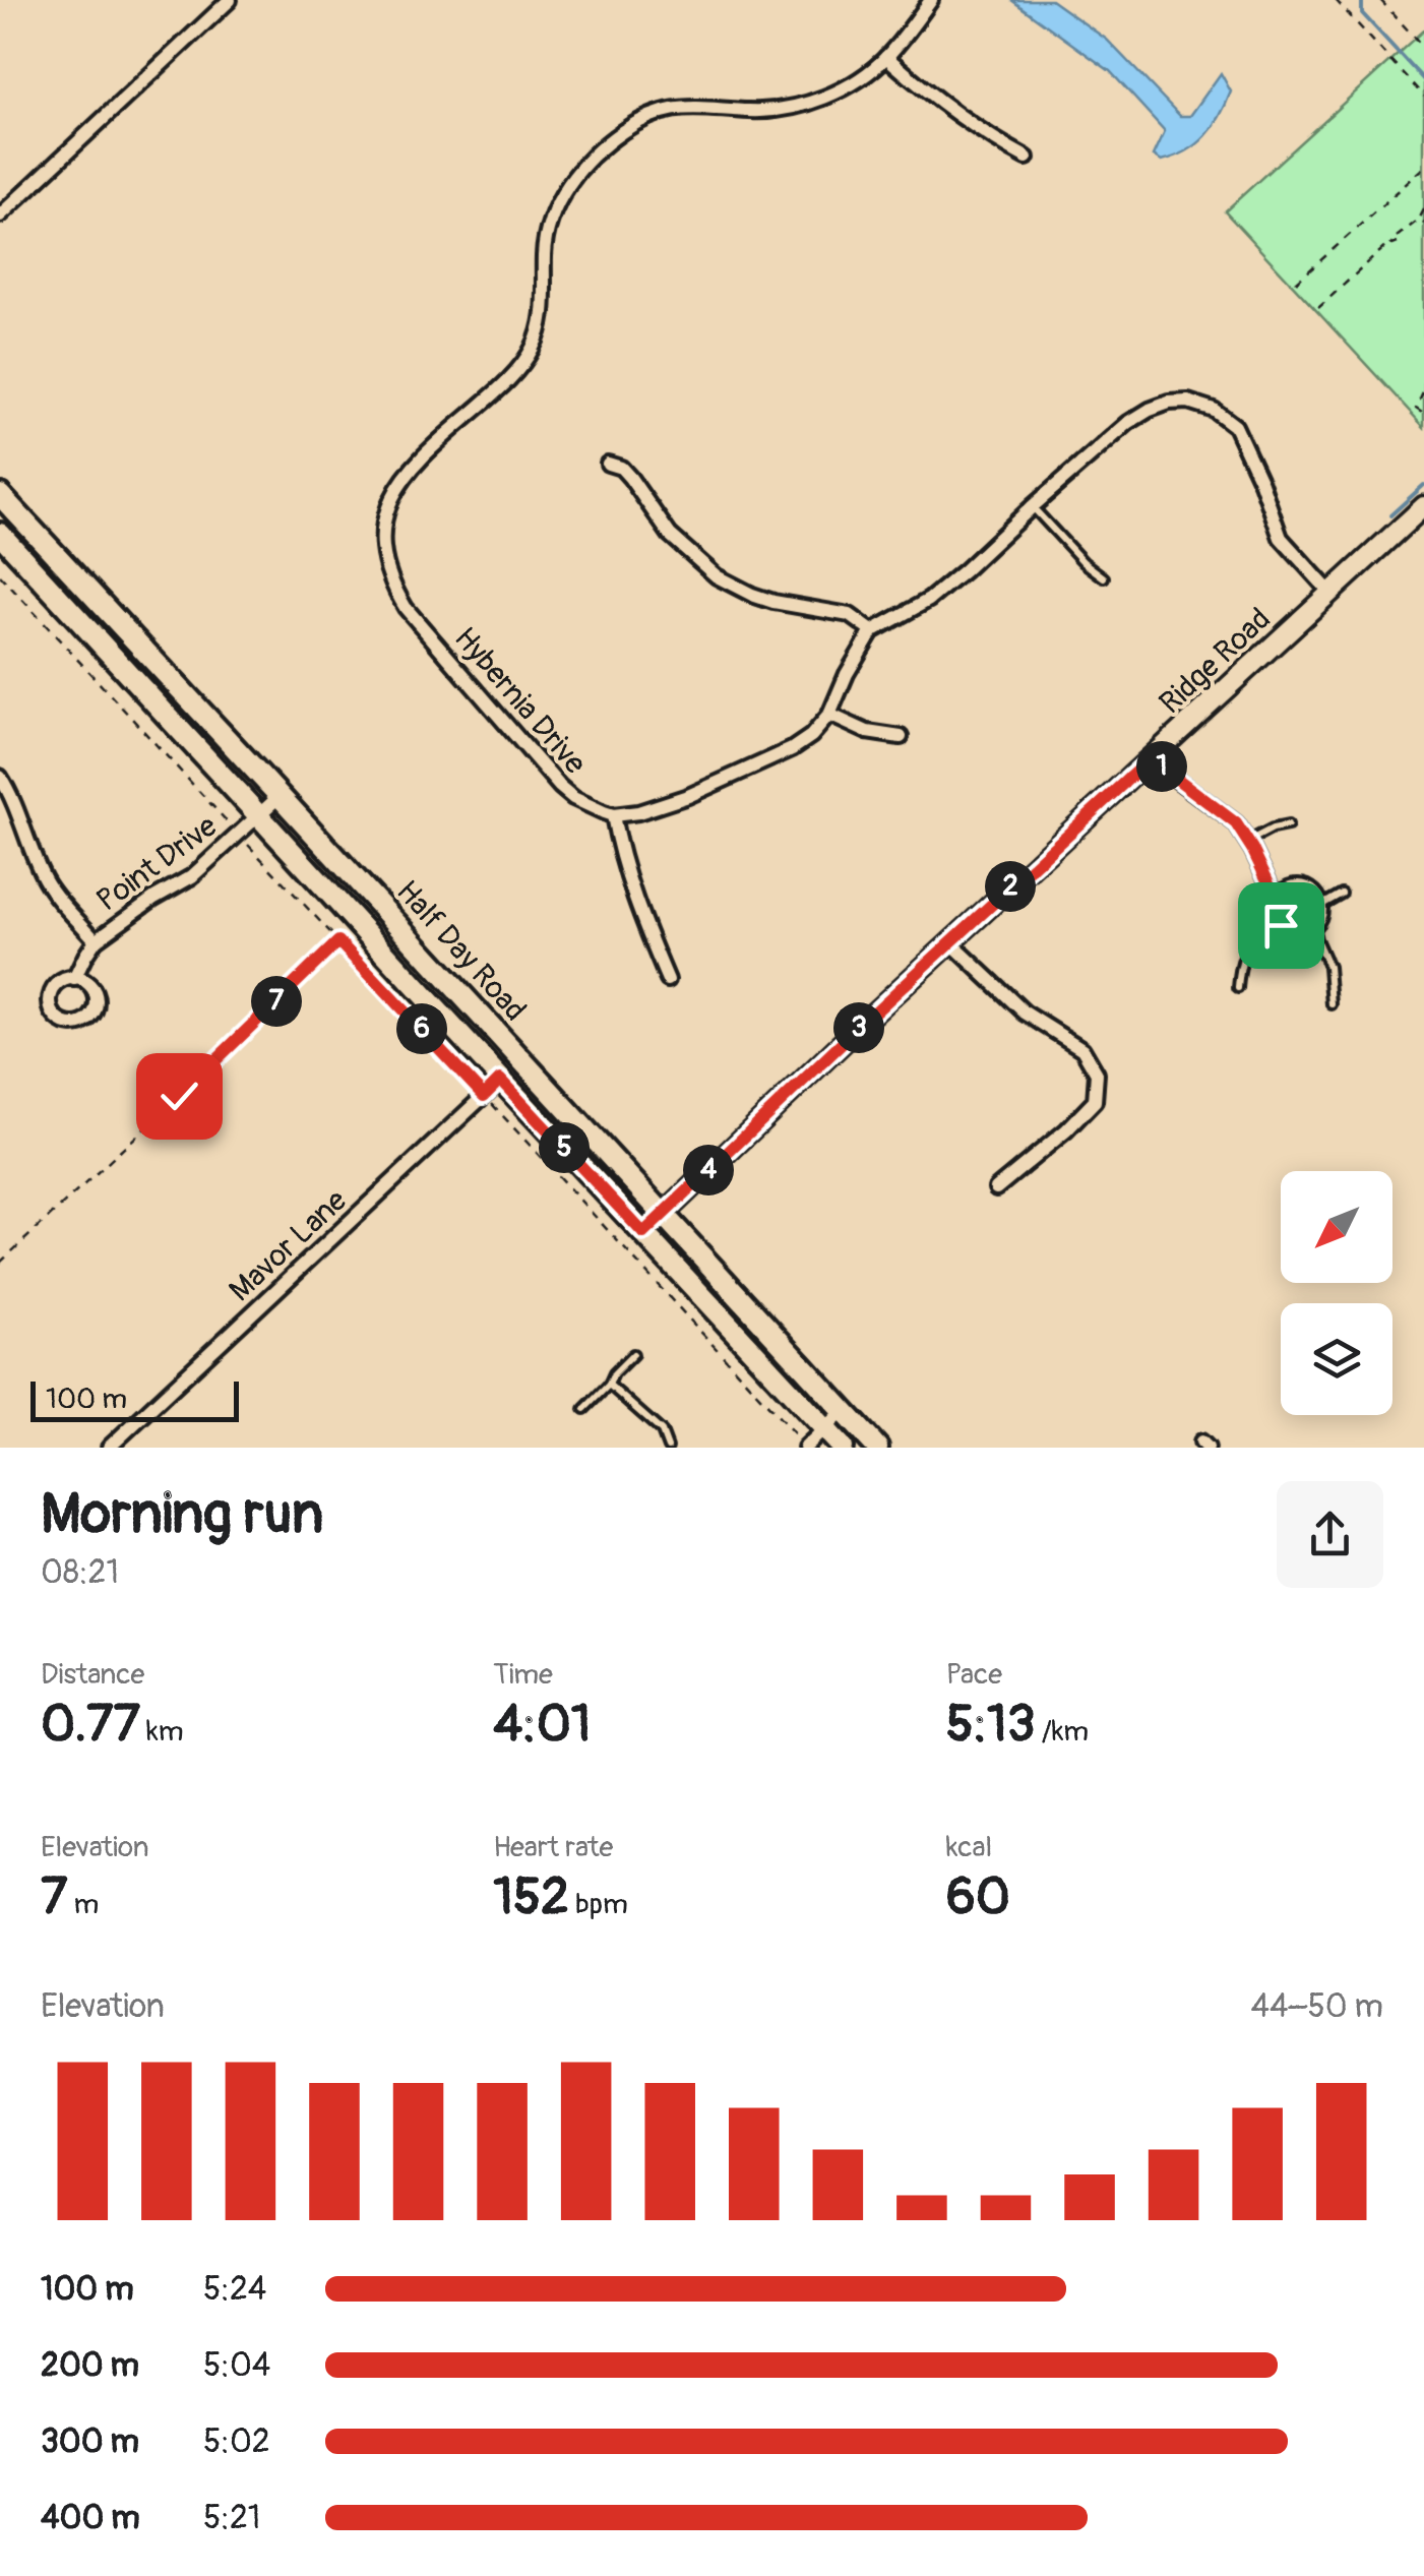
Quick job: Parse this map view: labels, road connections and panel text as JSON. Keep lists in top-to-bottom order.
{
  "streets": {
    "main road": ["Half Day Road"],
    "street": [
      "Ridge Road",
      "Hybernia Drive",
      "Point Drive",
      "Mavor Lane"
    ]
  },
  "crossings": [
    ["Ridge Road", "Half Day Road"],
    ["Point Drive", "Half Day Road"],
    ["Half Day Road", "Mavor Lane"]
  ],
  "scale_bar": "100 m",
  "north": "bottom left",
  "page": {
    "pins": [
      "1",
      "2",
      "7",
      "3",
      "6",
      "5",
      "4"
    ],
    "scale": "100 m",
    "heading": ["Morning run", "08:21"],
    "stats": [
      ["Distance", "0.77 km"],
      ["Time", "4:01"],
      ["Pace", "5:13 /km"],
      ["Elevation", "7 m"],
      ["Heart rate", "152 bpm"],
      ["kcal", "60"]
    ],
    "chart": ["Elevation", "44–50 m"],
    "list": [
      {
        "name": "100 m",
        "note": "5:24"
      },
      {
        "name": "200 m",
        "note": "5:04"
      },
      {
        "name": "300 m",
        "note": "5:02"
      },
      {
        "name": "400 m",
        "note": "5:21"
      }
    ]
  }
}
